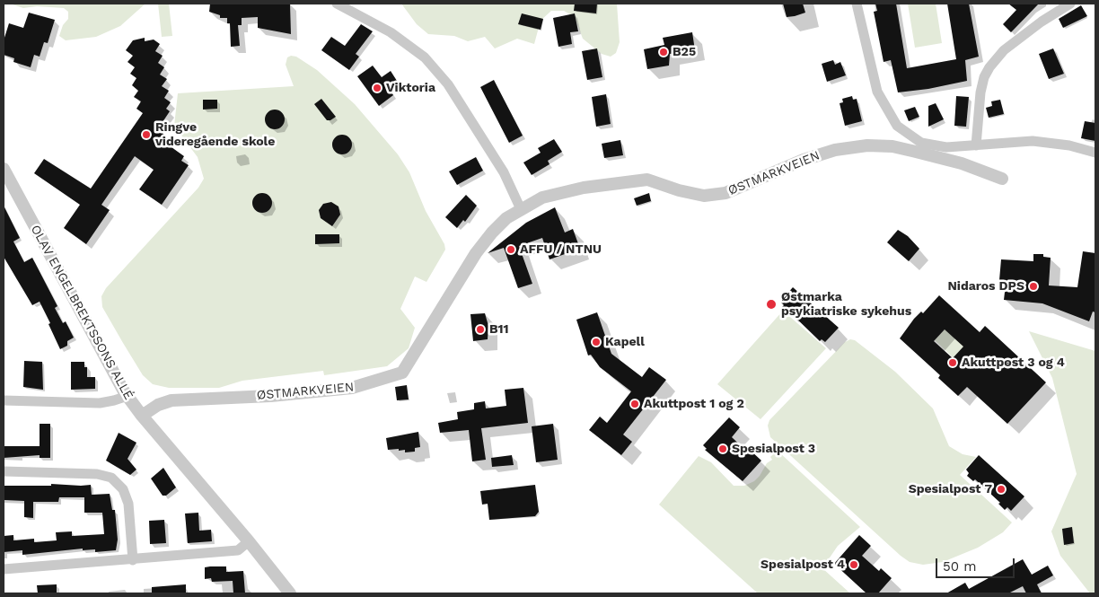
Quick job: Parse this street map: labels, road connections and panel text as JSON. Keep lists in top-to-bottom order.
{
  "streets": {
    "street": ["ØSTMARKVEIEN", "OLAV ENGELBREKTSSONS ALLÉ"]
  },
  "crossings": [
    ["ØSTMARKVEIEN", "OLAV ENGELBREKTSSONS ALLÉ"]
  ],
  "places": [
    "B25",
    "Viktoria",
    "Ringve videregående skole",
    "AFFU / NTNU",
    "Nidaros DPS",
    "Østmarka psykiatriske sykehus",
    "B11",
    "Kapell",
    "Akuttpost 3 og 4",
    "Akuttpost 1 og 2",
    "Spesialpost 3",
    "Spesialpost 7",
    "Spesialpost 4"
  ],
  "scale_bar": "50 m"
}
